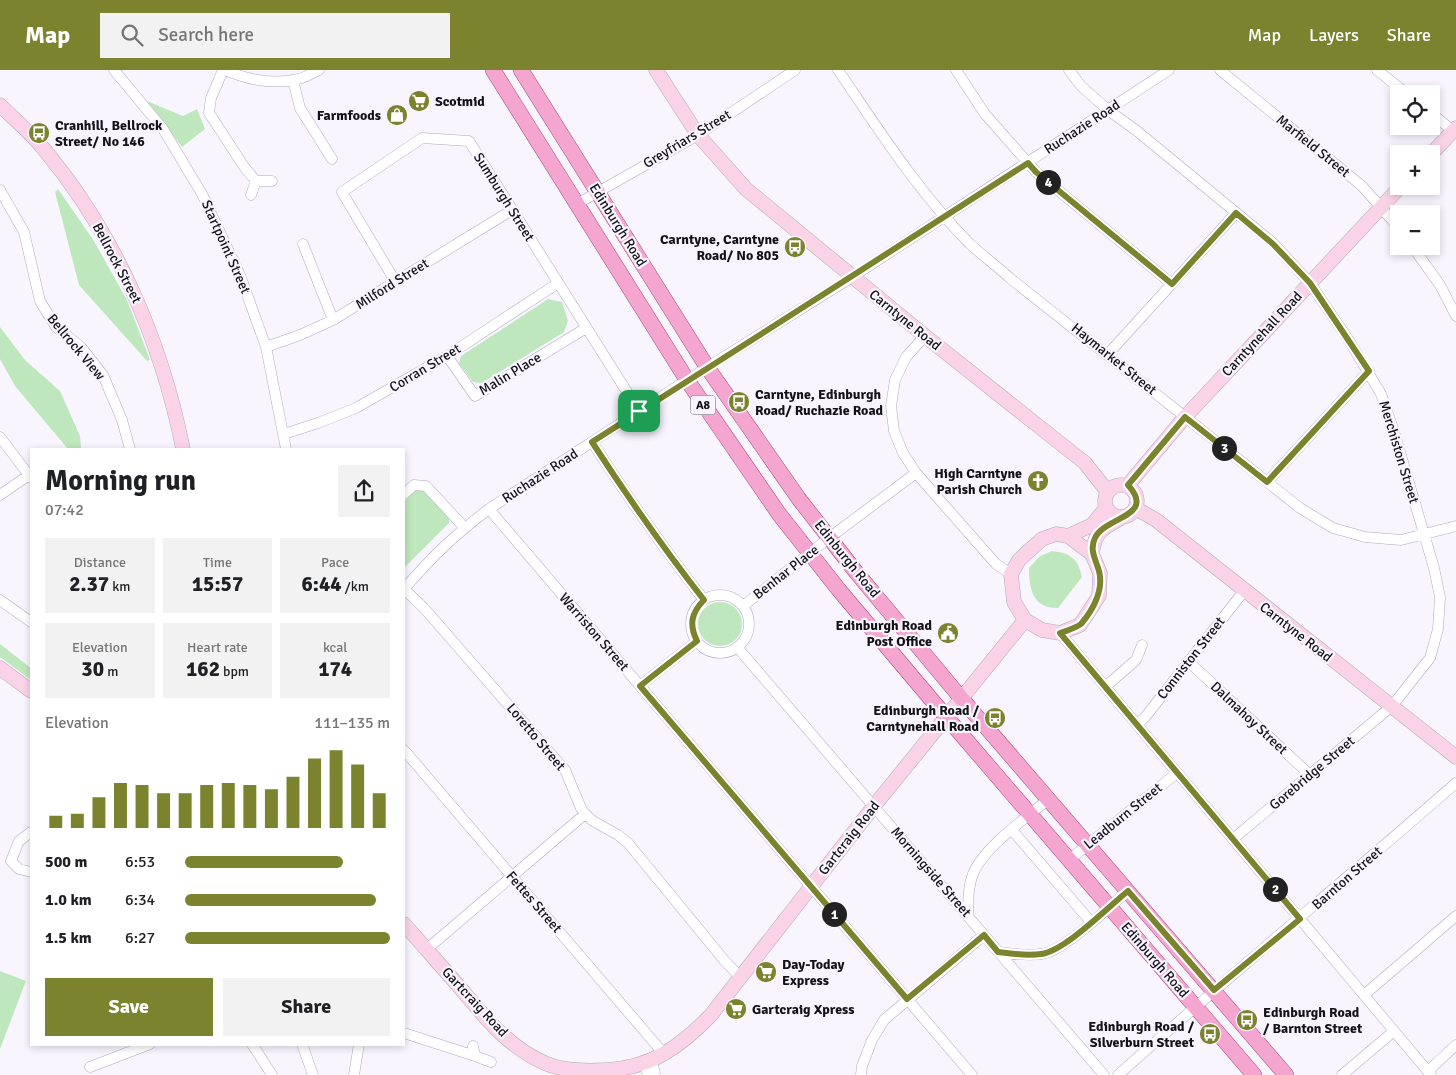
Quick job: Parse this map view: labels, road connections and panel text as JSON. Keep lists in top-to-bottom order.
{
  "streets": {
    "main road": ["Edinburgh Road", "A8"],
    "street": [
      "Ruchazie Road",
      "Greyfriars Street",
      "Marfield Street",
      "Sumburgh Street",
      "Startpoint Street",
      "Bellrock Street",
      "Milford Street",
      "Carntyne Road",
      "Carntynehall Road",
      "Bellrock View",
      "Haymarket Street",
      "Corran Street",
      "Malin Place",
      "Merchiston Street",
      "Benhar Place",
      "Warriston Street",
      "Conniston Street",
      "Dalmahoy Street",
      "Loretto Street",
      "Gorebridge Street",
      "Leadburn Street",
      "Gartcraig Road",
      "Morningside Street",
      "Barnton Street",
      "Fettes Street"
    ]
  },
  "crossings": [
    ["Ruchazie Road", "Sumburgh Street"],
    ["Ruchazie Road", "Edinburgh Road"],
    ["Ruchazie Road", "Carntyne Road"],
    ["Ruchazie Road", "Haymarket Street"],
    ["Ruchazie Road", "Merchiston Street"],
    ["Ruchazie Road", "Warriston Street"],
    ["Greyfriars Street", "Edinburgh Road"],
    ["Greyfriars Street", "Carntyne Road"],
    ["Marfield Street", "Carntynehall Road"],
    ["Sumburgh Street", "Milford Street"],
    ["Sumburgh Street", "Corran Street"],
    ["Sumburgh Street", "Malin Place"],
    ["Edinburgh Road", "Benhar Place"],
    ["Edinburgh Road", "Leadburn Street"],
    ["Edinburgh Road", "Gartcraig Road"],
    ["Edinburgh Road", "Barnton Street"],
    ["Startpoint Street", "Milford Street"],
    ["Startpoint Street", "Corran Street"],
    ["Carntyne Road", "Carntynehall Road"],
    ["Carntyne Road", "Merchiston Street"],
    ["Carntyne Road", "Conniston Street"],
    ["Carntyne Road", "Gorebridge Street"],
    ["Carntynehall Road", "Haymarket Street"],
    ["Carntynehall Road", "Merchiston Street"],
    ["Haymarket Street", "Merchiston Street"],
    ["Corran Street", "Malin Place"],
    ["Merchiston Street", "Gorebridge Street"],
    ["Benhar Place", "Morningside Street"],
    ["Warriston Street", "Gartcraig Road"],
    ["Conniston Street", "Dalmahoy Street"],
    ["Dalmahoy Street", "Gorebridge Street"],
    ["Gartcraig Road", "Morningside Street"],
    ["Gartcraig Road", "Fettes Street"]
  ],
  "places": {
    "supermarket": ["Scotmid", "Day-Today Express", "Gartcraig Xpress"],
    "shop": ["Farmfoods"],
    "bus stop": [
      "Cranhill, Bellrock Street/ No 146",
      "Carntyne, Carntyne Road/ No 805",
      "Carntyne, Edinburgh Road/ Ruchazie Road",
      "Edinburgh Road / Carntynehall Road",
      "Edinburgh Road / Barnton Street",
      "Edinburgh Road / Silverburn Street"
    ],
    "church": ["High Carntyne Parish Church"],
    "public building": ["Edinburgh Road Post Office"]
  },
  "page": {
    "header": "Map",
    "search": "Search here",
    "nav": ["Map", "Layers", "Share"],
    "map_buttons": ["+", "−"],
    "pins": [
      "4",
      "3",
      "2",
      "1"
    ],
    "heading": ["Morning run", "07:42"],
    "stats": [
      ["Distance", "2.37 km"],
      ["Time", "15:57"],
      ["Pace", "6:44 /km"],
      ["Elevation", "30 m"],
      ["Heart rate", "162 bpm"],
      ["kcal", "174"]
    ],
    "chart": ["Elevation", "111–135 m"],
    "list": [
      {
        "name": "500 m",
        "note": "6:53"
      },
      {
        "name": "1.0 km",
        "note": "6:34"
      },
      {
        "name": "1.5 km",
        "note": "6:27"
      }
    ],
    "buttons": ["Save", "Share"]
  }
}
